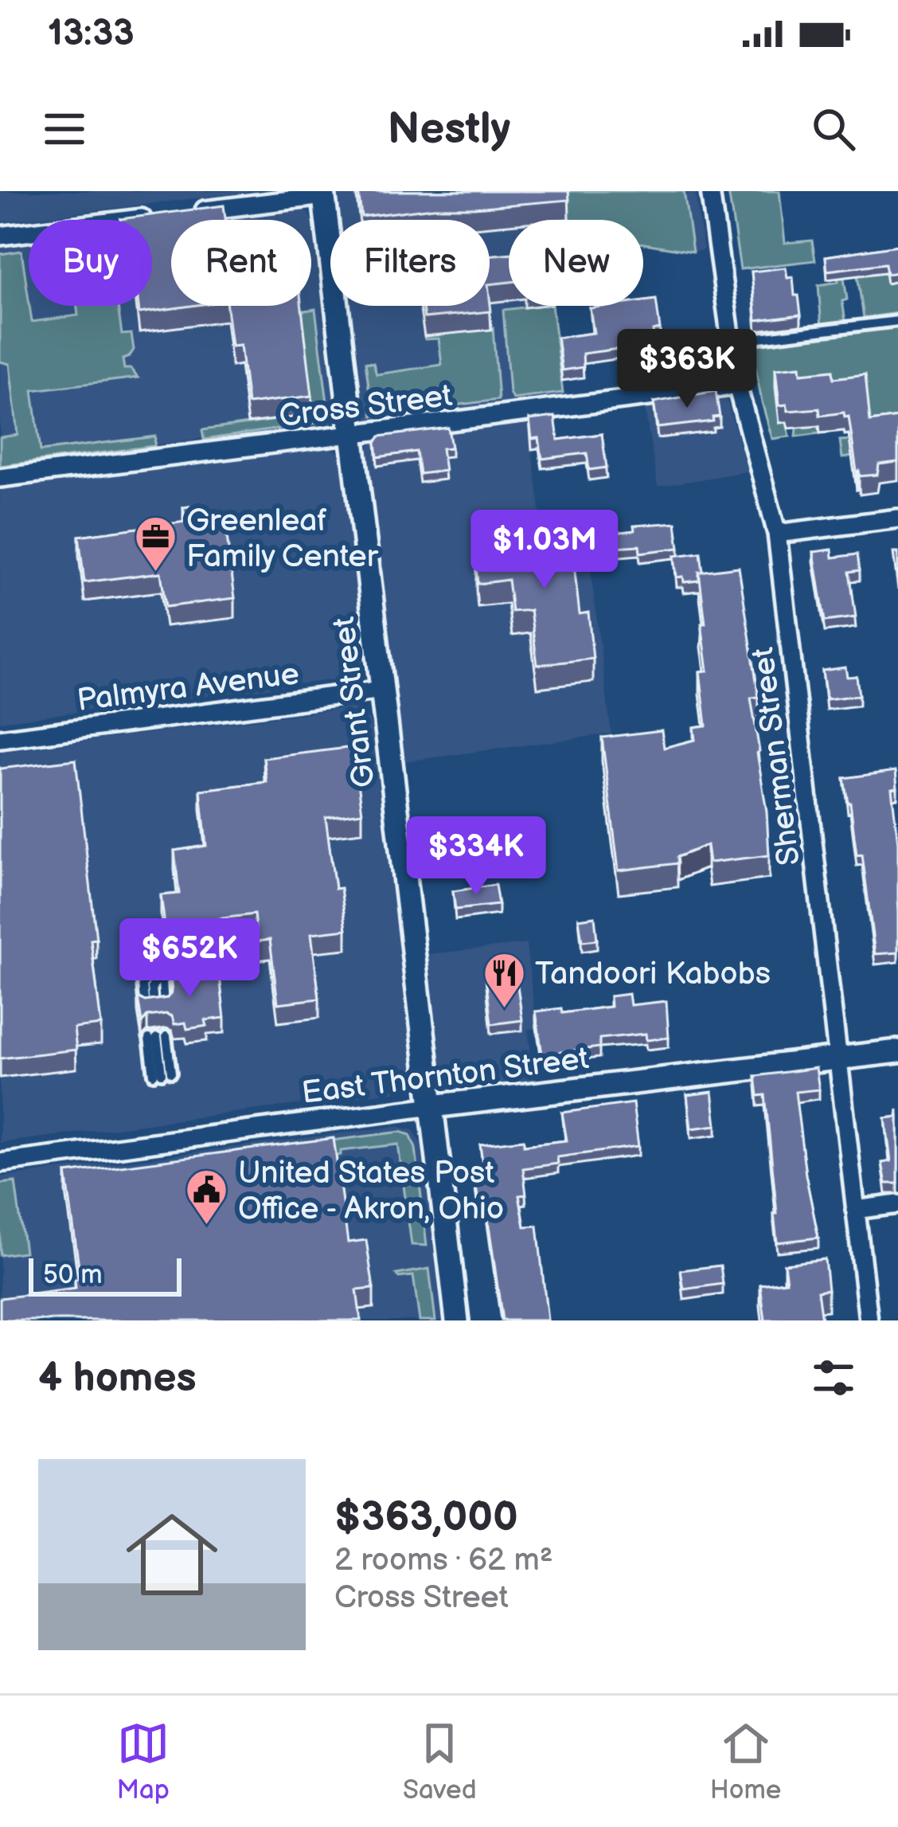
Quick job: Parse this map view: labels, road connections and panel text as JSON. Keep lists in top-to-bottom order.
{
  "streets": {
    "main road": ["Grant Street", "East Thornton Street"],
    "street": ["Cross Street", "Palmyra Avenue", "Sherman Street"]
  },
  "crossings": [
    ["Cross Street", "Grant Street"],
    ["Cross Street", "Sherman Street"],
    ["Palmyra Avenue", "Grant Street"],
    ["Grant Street", "East Thornton Street"],
    ["Sherman Street", "East Thornton Street"]
  ],
  "places": {
    "office": ["Greenleaf Family Center"],
    "restaurant": ["Tandoori Kabobs"],
    "public building": ["United States Post Office - Akron, Ohio"]
  },
  "scale_bar": "50 m",
  "page": {
    "status": "13:33",
    "header": "Nestly",
    "chip": [
      "Buy",
      "Rent",
      "Filters",
      "New"
    ],
    "price": [
      "$363K",
      "$1.03M",
      "$334K",
      "$652K"
    ],
    "scale": "50 m",
    "heading": "4 homes",
    "list": [
      {
        "name": "$363,000",
        "note": "2 rooms · 62 m² · Cross Street"
      }
    ],
    "tabs": ["Map", "Saved", "Home"]
  }
}
